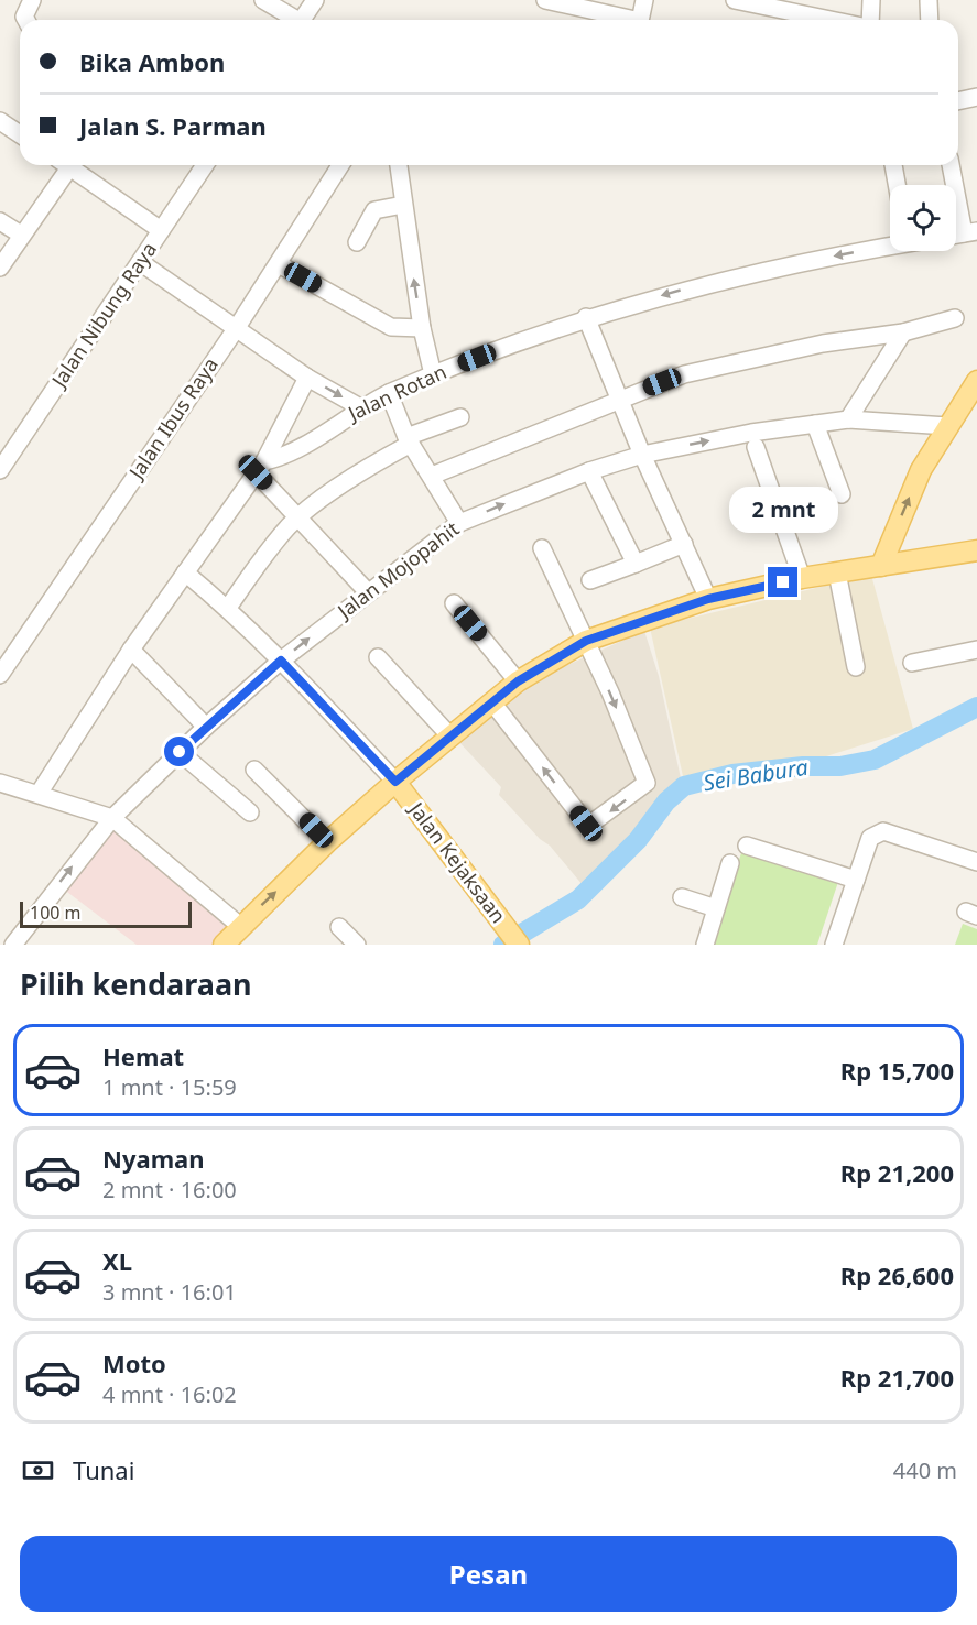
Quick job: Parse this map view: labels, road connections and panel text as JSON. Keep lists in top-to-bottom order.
{
  "streets": {
    "main road": ["Jalan Kejaksaan"],
    "street": [
      "Jalan Nibung Raya",
      "Jalan Rotan",
      "Jalan Ibus Raya",
      "Jalan Mojopahit"
    ]
  },
  "water": ["Sei Babura"],
  "scale_bar": "100 m",
  "page": {
    "banner": ["Bika Ambon", "Jalan S. Parman"],
    "bubble": "2 mnt",
    "scale": "100 m",
    "heading": "Pilih kendaraan",
    "list": [
      {
        "name": "Hemat",
        "note": "1 mnt · 15:59",
        "value": "Rp 15,700"
      },
      {
        "name": "Nyaman",
        "note": "2 mnt · 16:00",
        "value": "Rp 21,200"
      },
      {
        "name": "XL",
        "note": "3 mnt · 16:01",
        "value": "Rp 26,600"
      },
      {
        "name": "Moto",
        "note": "4 mnt · 16:02",
        "value": "Rp 21,700"
      }
    ],
    "pay": ["Tunai", "440 m"],
    "buttons": "Pesan"
  }
}
